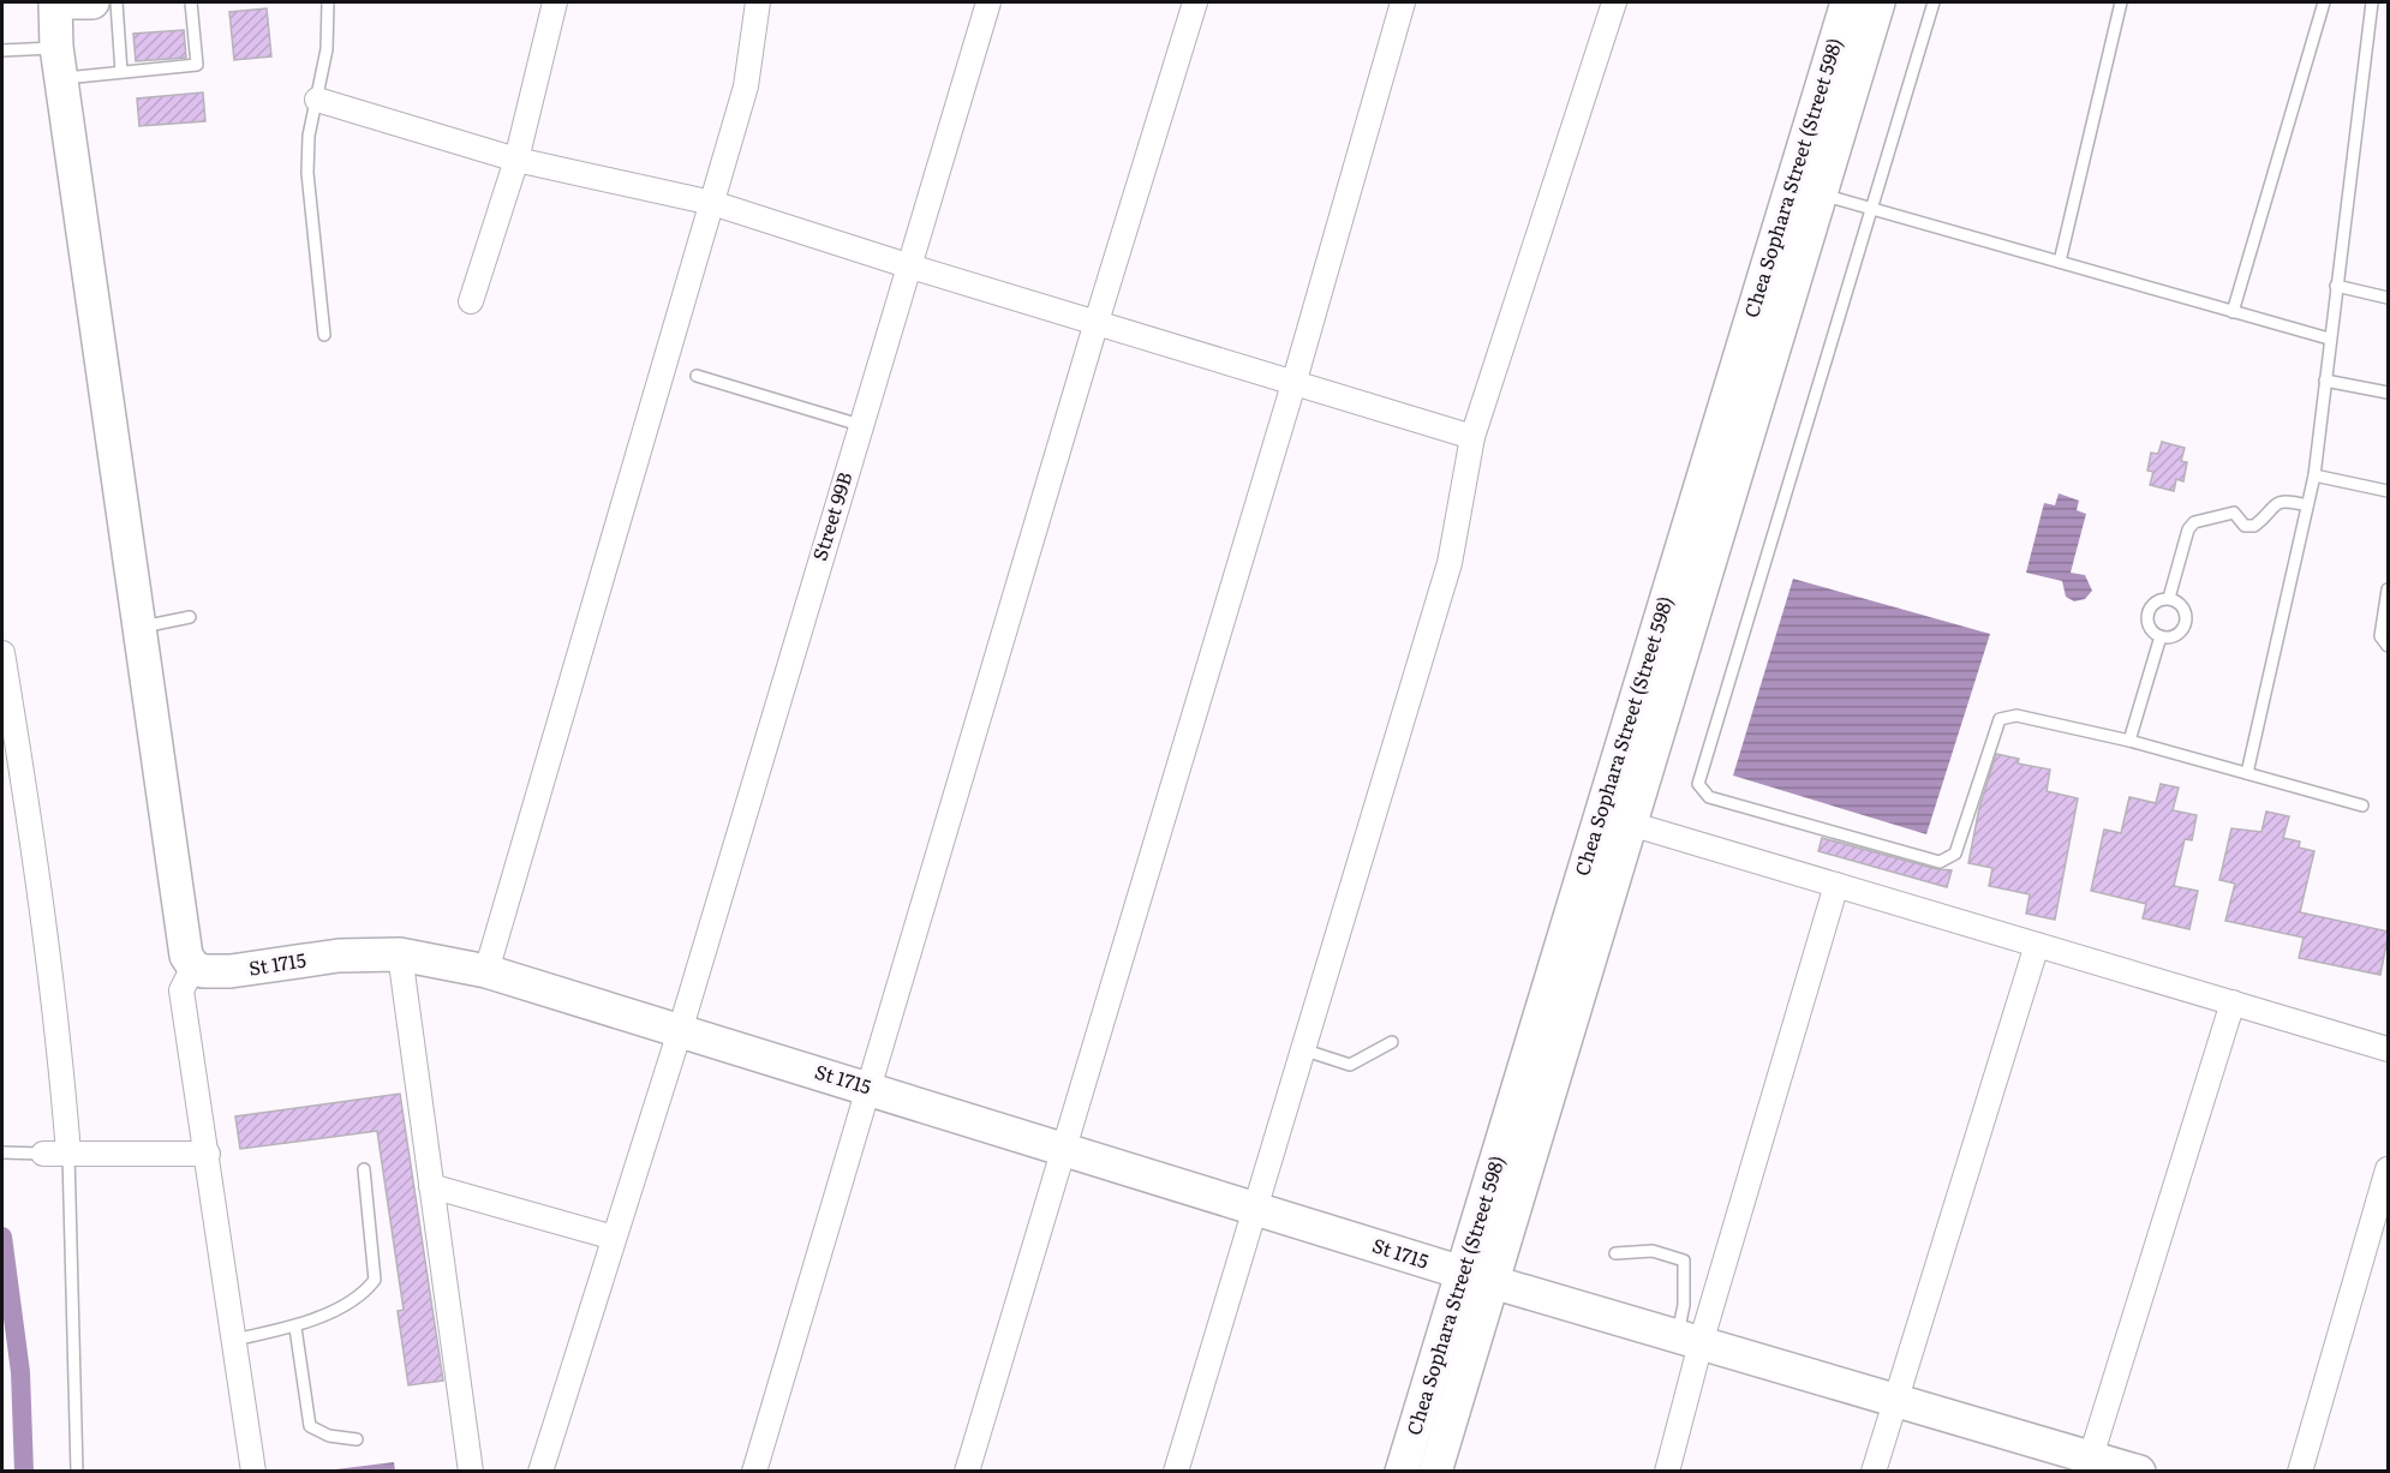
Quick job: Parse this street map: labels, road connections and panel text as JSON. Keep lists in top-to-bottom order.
{
  "streets": {
    "street": ["Chea Sophara Street (Street 598)", "Street 99B", "St 1715"]
  },
  "crossings": [
    ["Chea Sophara Street (Street 598)", "St 1715"],
    ["Street 99B", "St 1715"]
  ]
}
